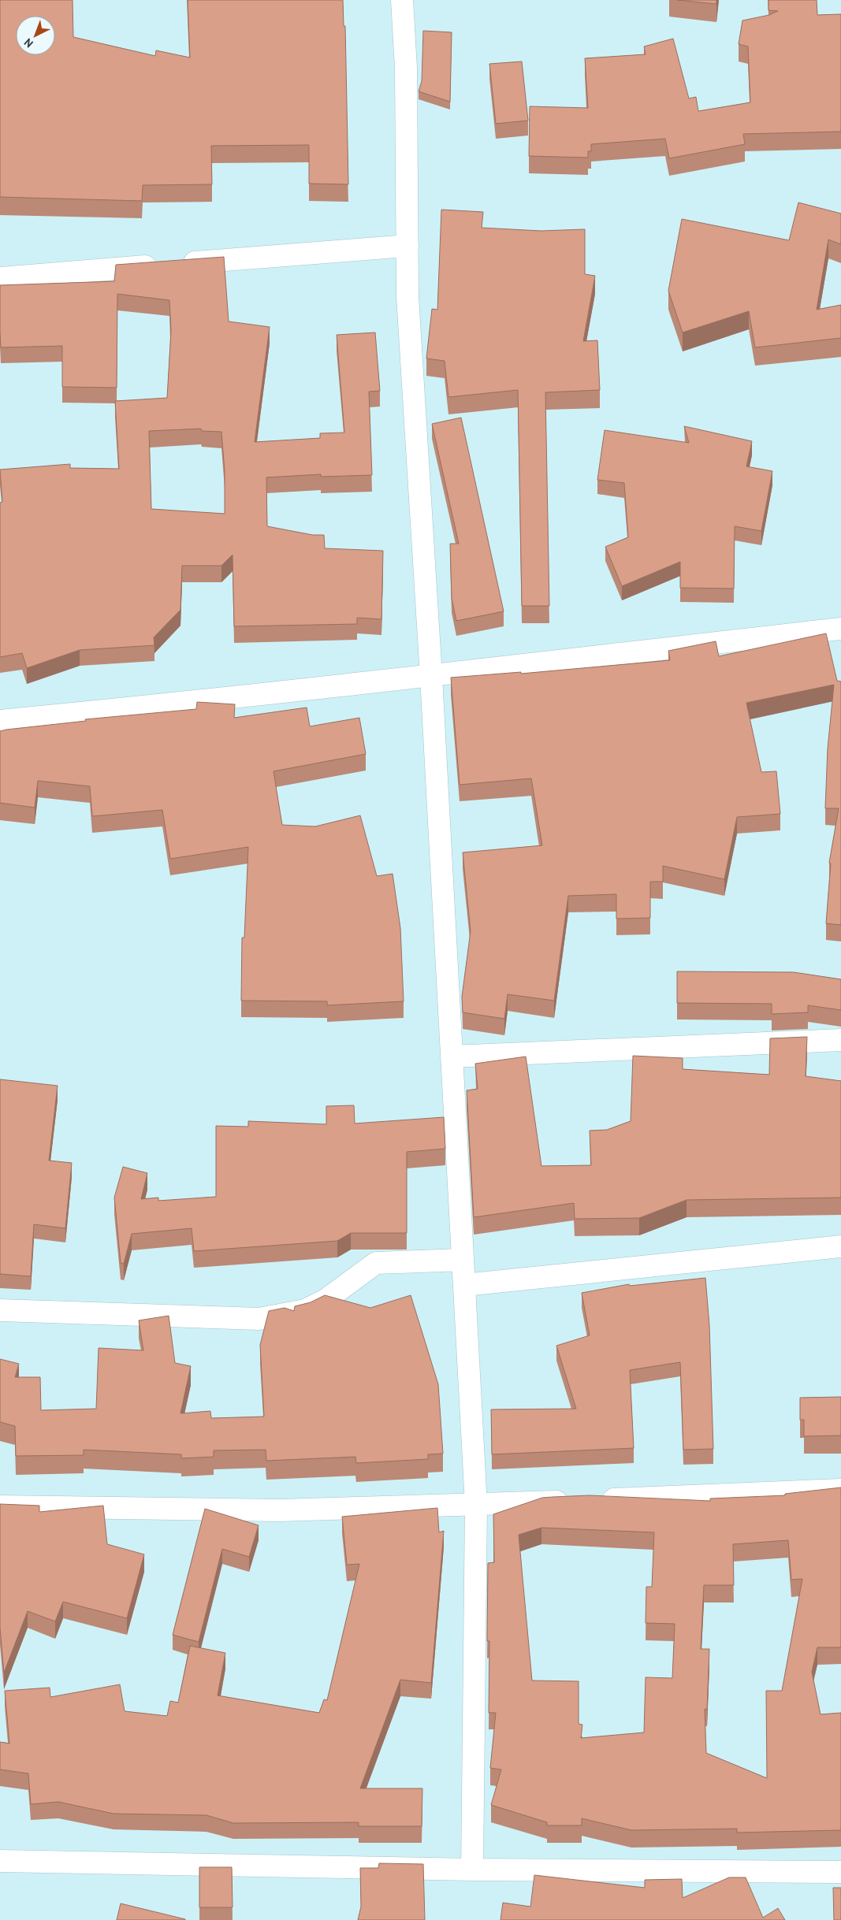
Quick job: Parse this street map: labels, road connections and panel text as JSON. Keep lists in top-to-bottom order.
{
  "north": "bottom left"
}
